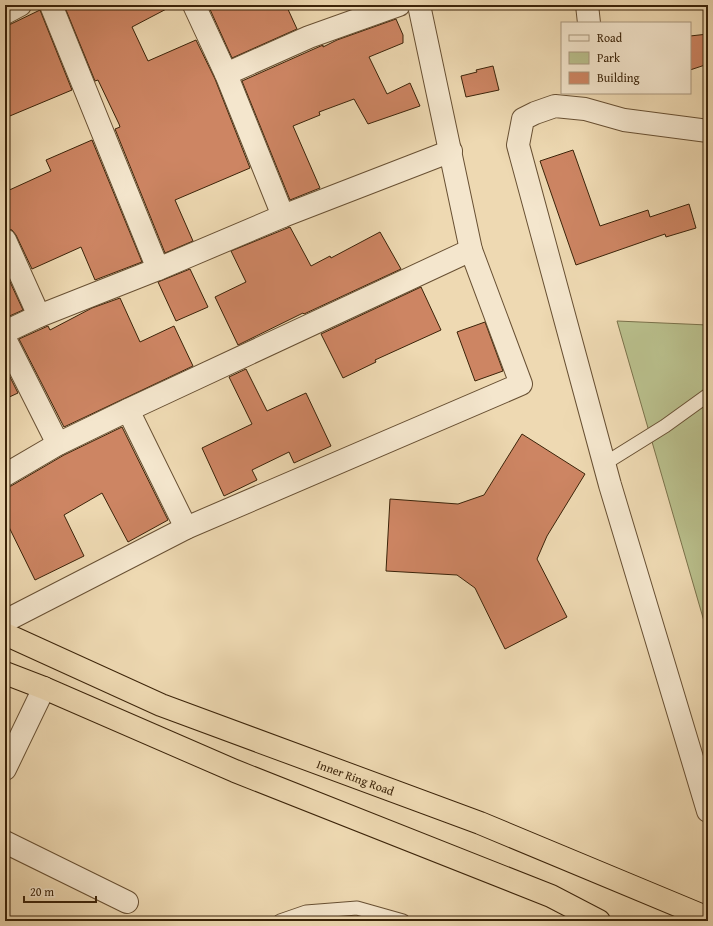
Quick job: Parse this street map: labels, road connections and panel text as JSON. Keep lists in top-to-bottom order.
{
  "streets": {
    "highway": ["Inner Ring Road"]
  },
  "legend": ["Road", "Park", "Building"],
  "scale_bar": "20 m"
}
